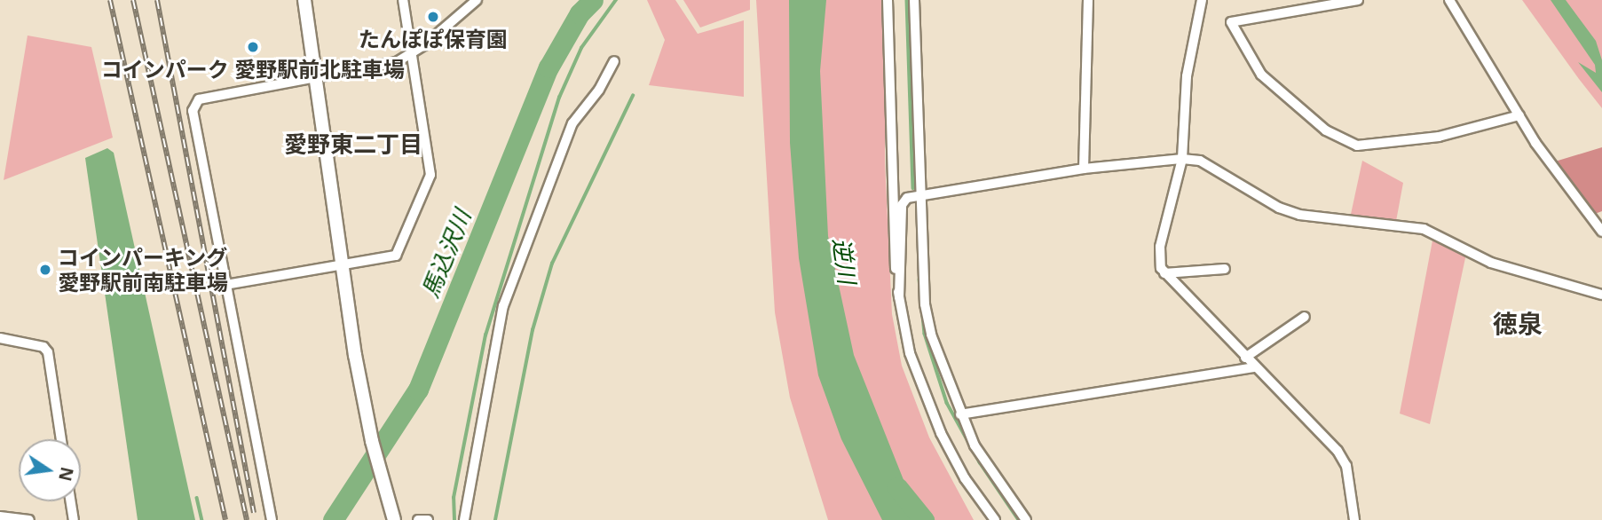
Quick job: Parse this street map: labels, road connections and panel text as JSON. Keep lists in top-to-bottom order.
{
  "districts": ["愛野東二丁目", "徳泉"],
  "water": ["馬込沢川", "逆川"],
  "places": ["たんぽぽ保育園", "コインパーク 愛野駅前北駐車場", "コインパーキング 愛野駅前南駐車場"],
  "north": "right"
}
